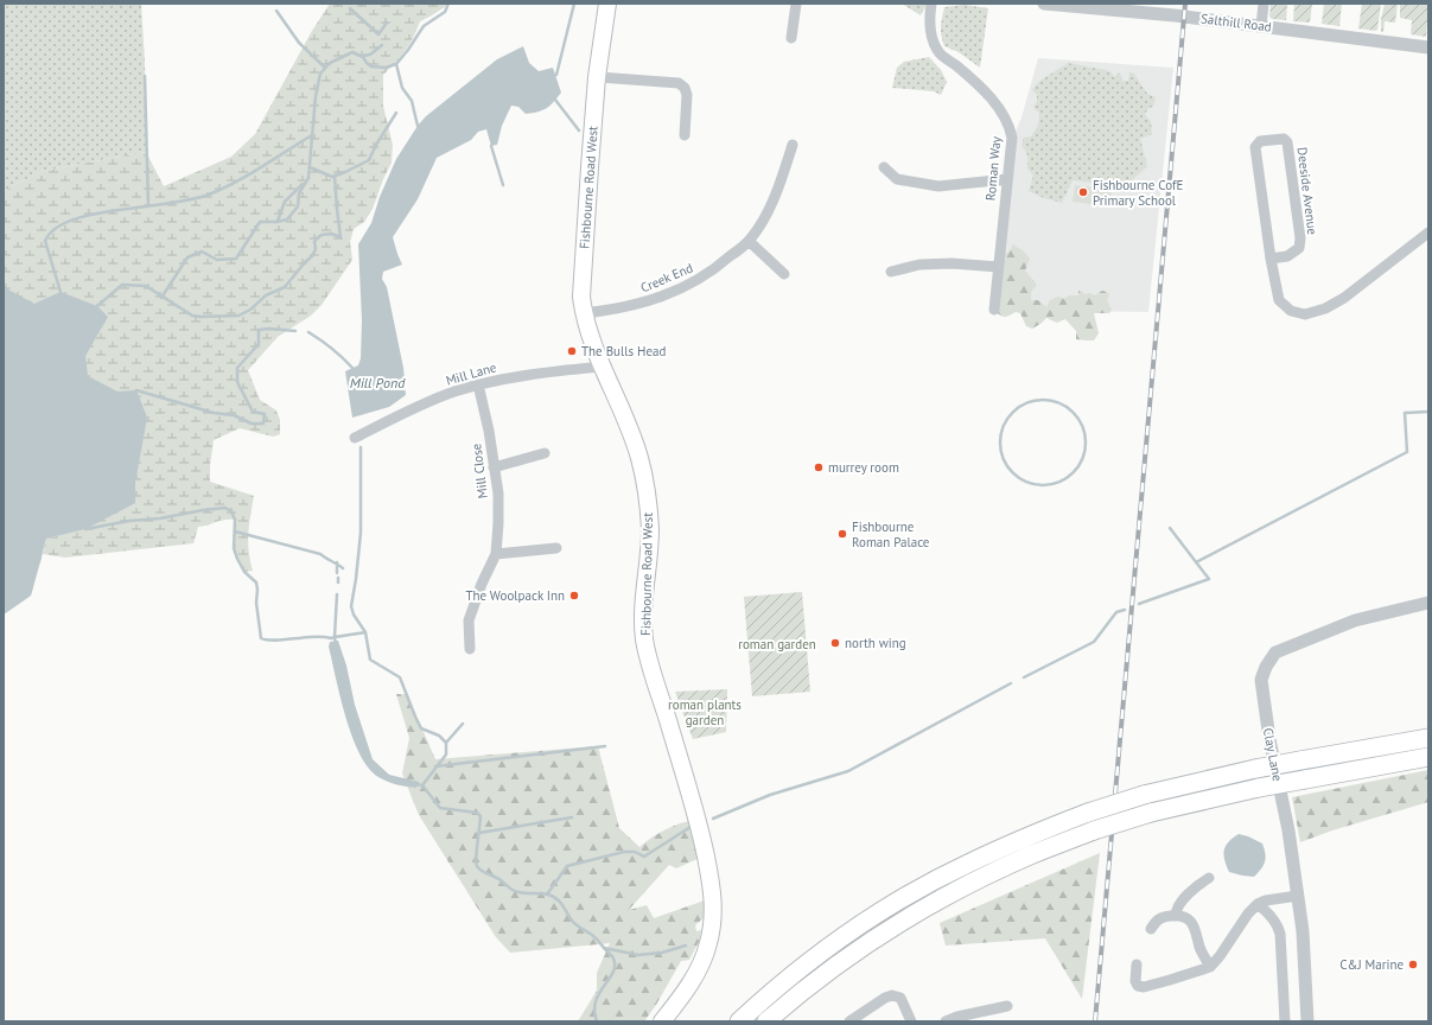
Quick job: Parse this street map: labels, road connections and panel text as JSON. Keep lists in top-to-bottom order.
{
  "streets": {
    "main road": ["Fishbourne Road West"],
    "street": [
      "Salthill Road",
      "Roman Way",
      "Deeside Avenue",
      "Creek End",
      "Mill Lane",
      "Mill Close",
      "Clay Lane"
    ]
  },
  "crossings": [
    ["Fishbourne Road West", "Creek End"],
    ["Fishbourne Road West", "Mill Lane"],
    ["Mill Lane", "Mill Close"]
  ],
  "water": ["Mill Pond"],
  "parks": ["roman garden", "roman plants garden"],
  "places": [
    "Fishbourne CofE Primary School",
    "The Bulls Head",
    "murrey room",
    "Fishbourne Roman Palace",
    "The Woolpack Inn",
    "north wing",
    "C&J Marine"
  ]
}
